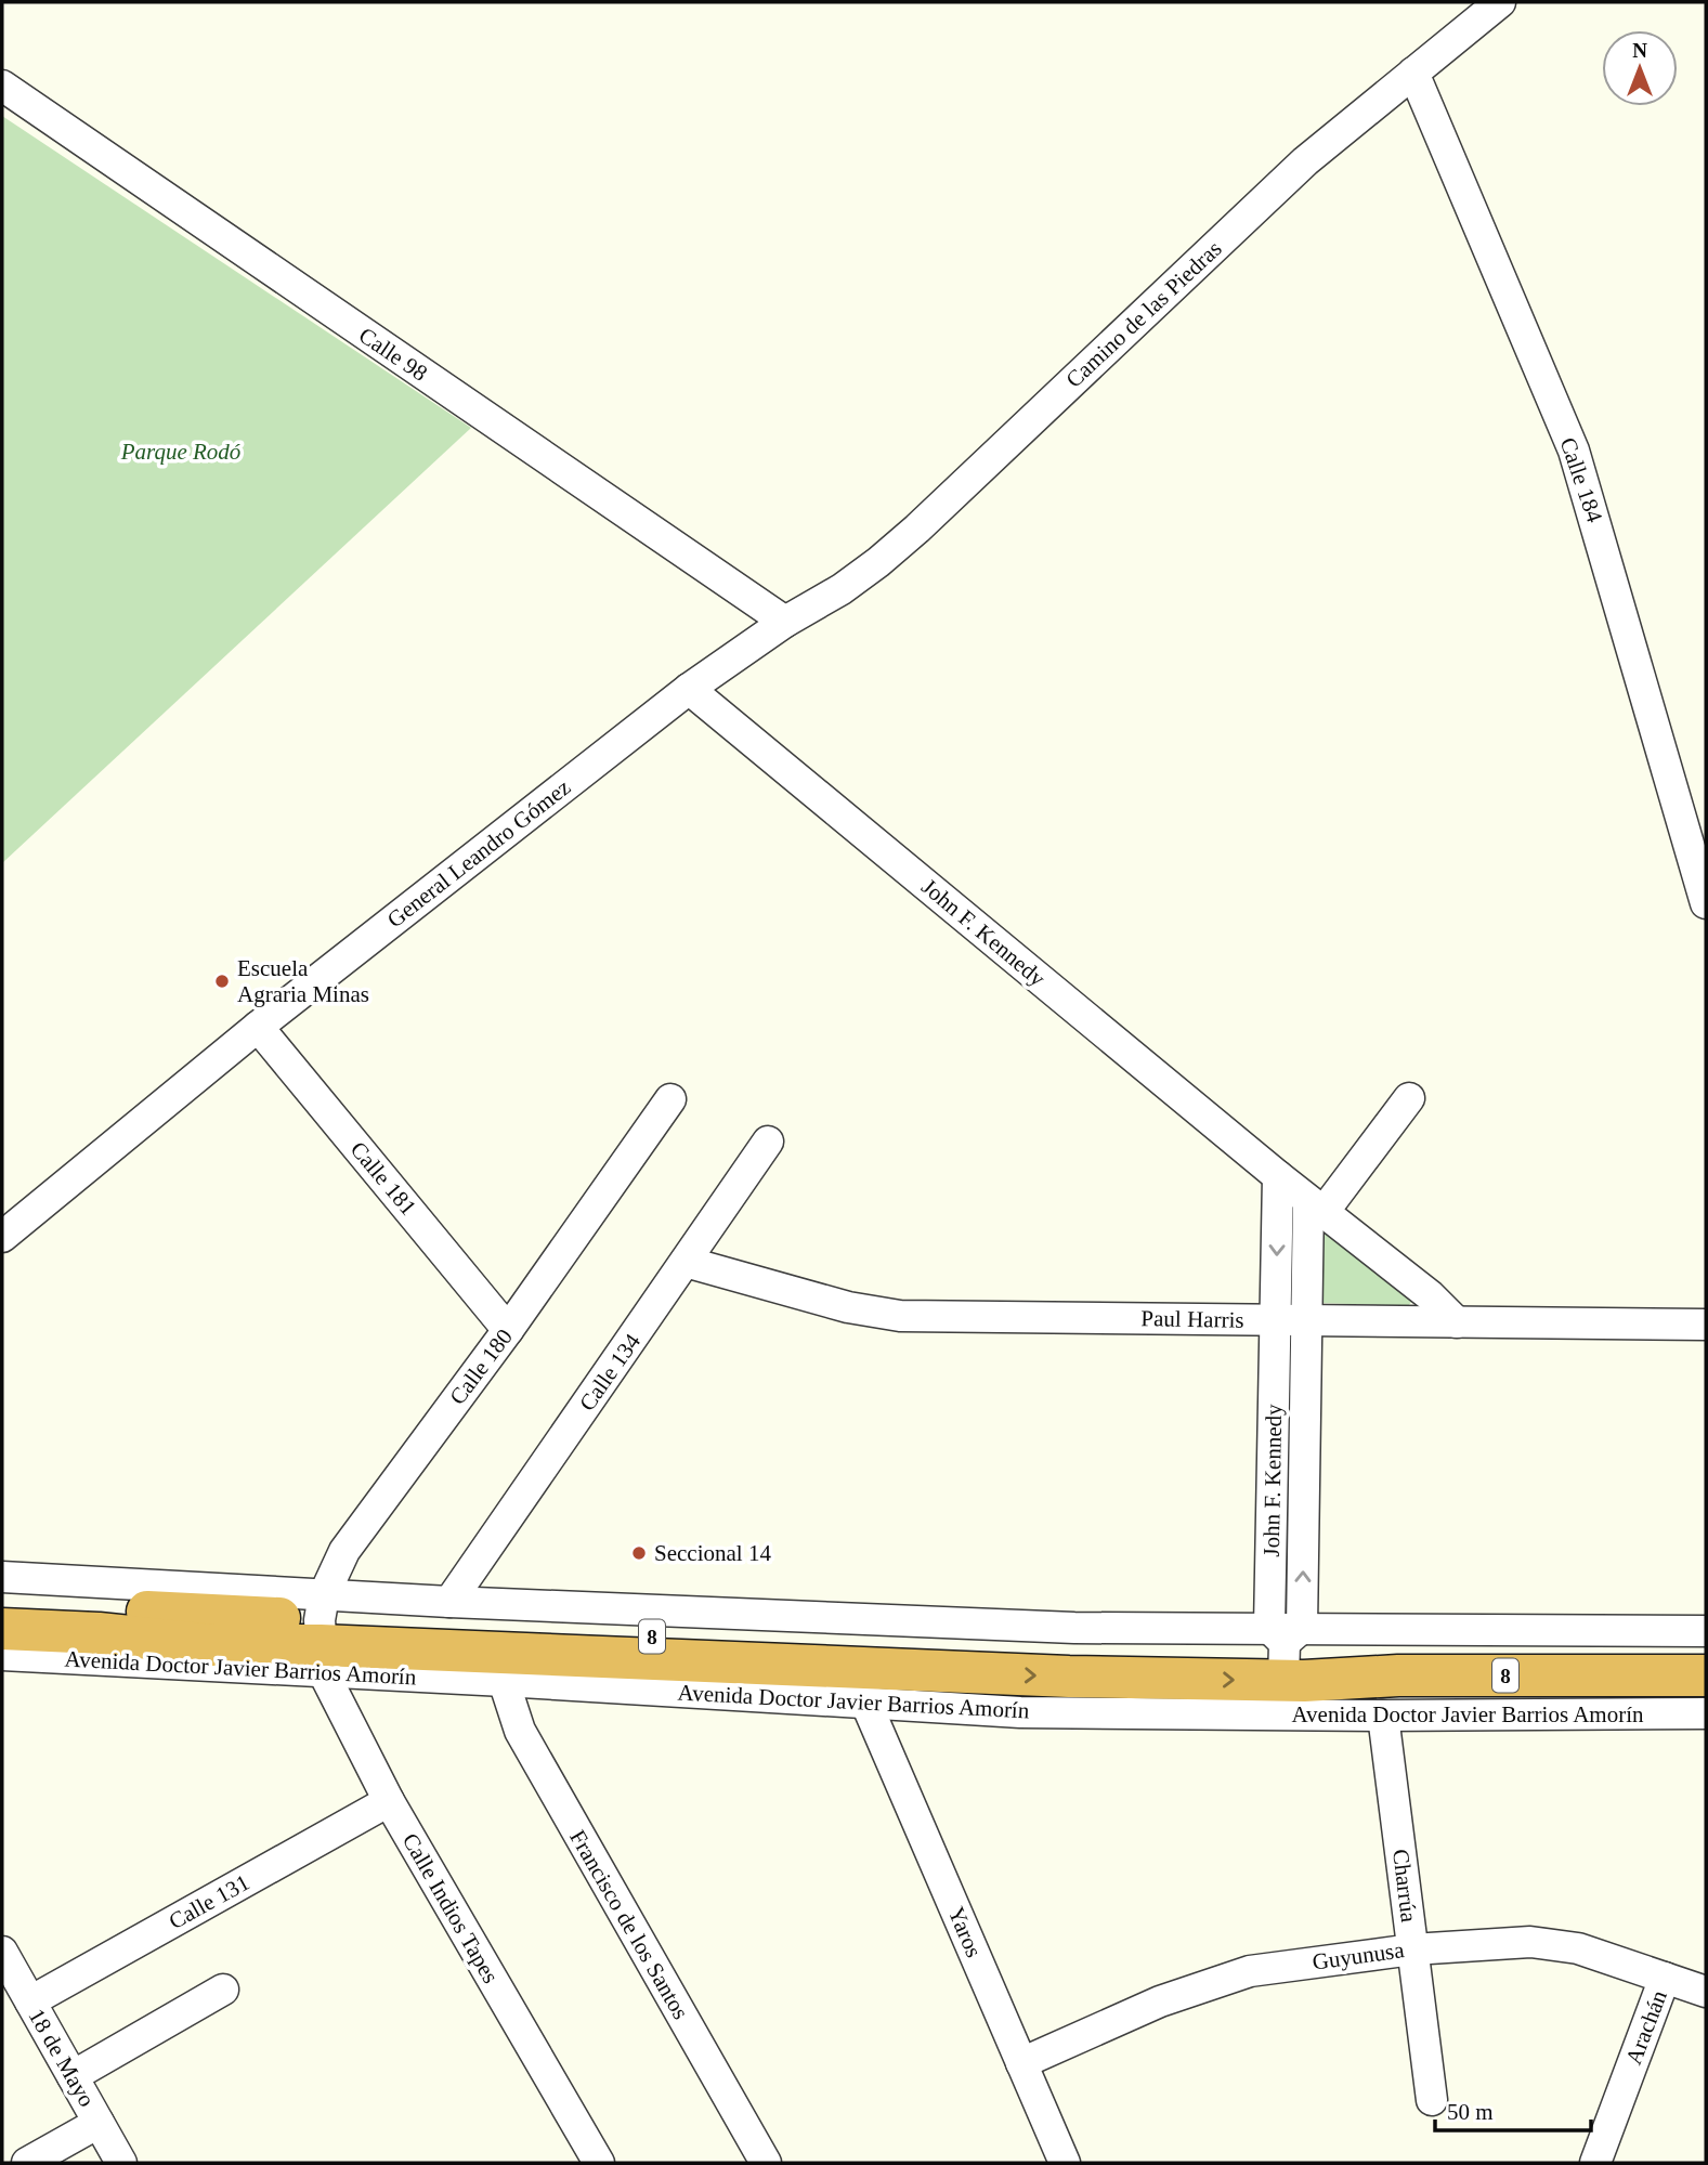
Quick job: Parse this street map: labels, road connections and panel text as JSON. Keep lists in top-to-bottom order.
{
  "streets": {
    "highway": ["8", "Avenida Doctor Javier Barrios Amorín"],
    "street": [
      "Camino de las Piedras",
      "Calle 98",
      "Calle 184",
      "General Leandro Gómez",
      "John F. Kennedy",
      "Calle 181",
      "Paul Harris",
      "Calle 180",
      "Calle 134",
      "Charrúa",
      "Calle 131",
      "Calle Indios Tapes",
      "Francisco de los Santos",
      "Yaros",
      "Guyunusa",
      "Arachán",
      "18 de Mayo"
    ]
  },
  "crossings": [
    ["Camino de las Piedras", "Calle 98"],
    ["Camino de las Piedras", "Calle 184"],
    ["Camino de las Piedras", "General Leandro Gómez"],
    ["Calle 98", "General Leandro Gómez"],
    ["General Leandro Gómez", "John F. Kennedy"],
    ["General Leandro Gómez", "Calle 181"],
    ["John F. Kennedy", "Paul Harris"],
    ["John F. Kennedy", "Avenida Doctor Javier Barrios Amorín"],
    ["Calle 181", "Calle 180"],
    ["Paul Harris", "Calle 134"],
    ["Calle 180", "Avenida Doctor Javier Barrios Amorín"],
    ["Calle 180", "Calle Indios Tapes"],
    ["Calle 134", "Avenida Doctor Javier Barrios Amorín"],
    ["Avenida Doctor Javier Barrios Amorín", "Charrúa"],
    ["Avenida Doctor Javier Barrios Amorín", "Calle Indios Tapes"],
    ["Avenida Doctor Javier Barrios Amorín", "Francisco de los Santos"],
    ["Avenida Doctor Javier Barrios Amorín", "Yaros"],
    ["Charrúa", "Guyunusa"],
    ["Calle 131", "Calle Indios Tapes"],
    ["Calle 131", "18 de Mayo"],
    ["Yaros", "Guyunusa"],
    ["Guyunusa", "Arachán"]
  ],
  "parks": ["Parque Rodó"],
  "places": ["Escuela Agraria Minas", "Seccional 14"],
  "scale_bar": "50 m",
  "north": "top"
}
